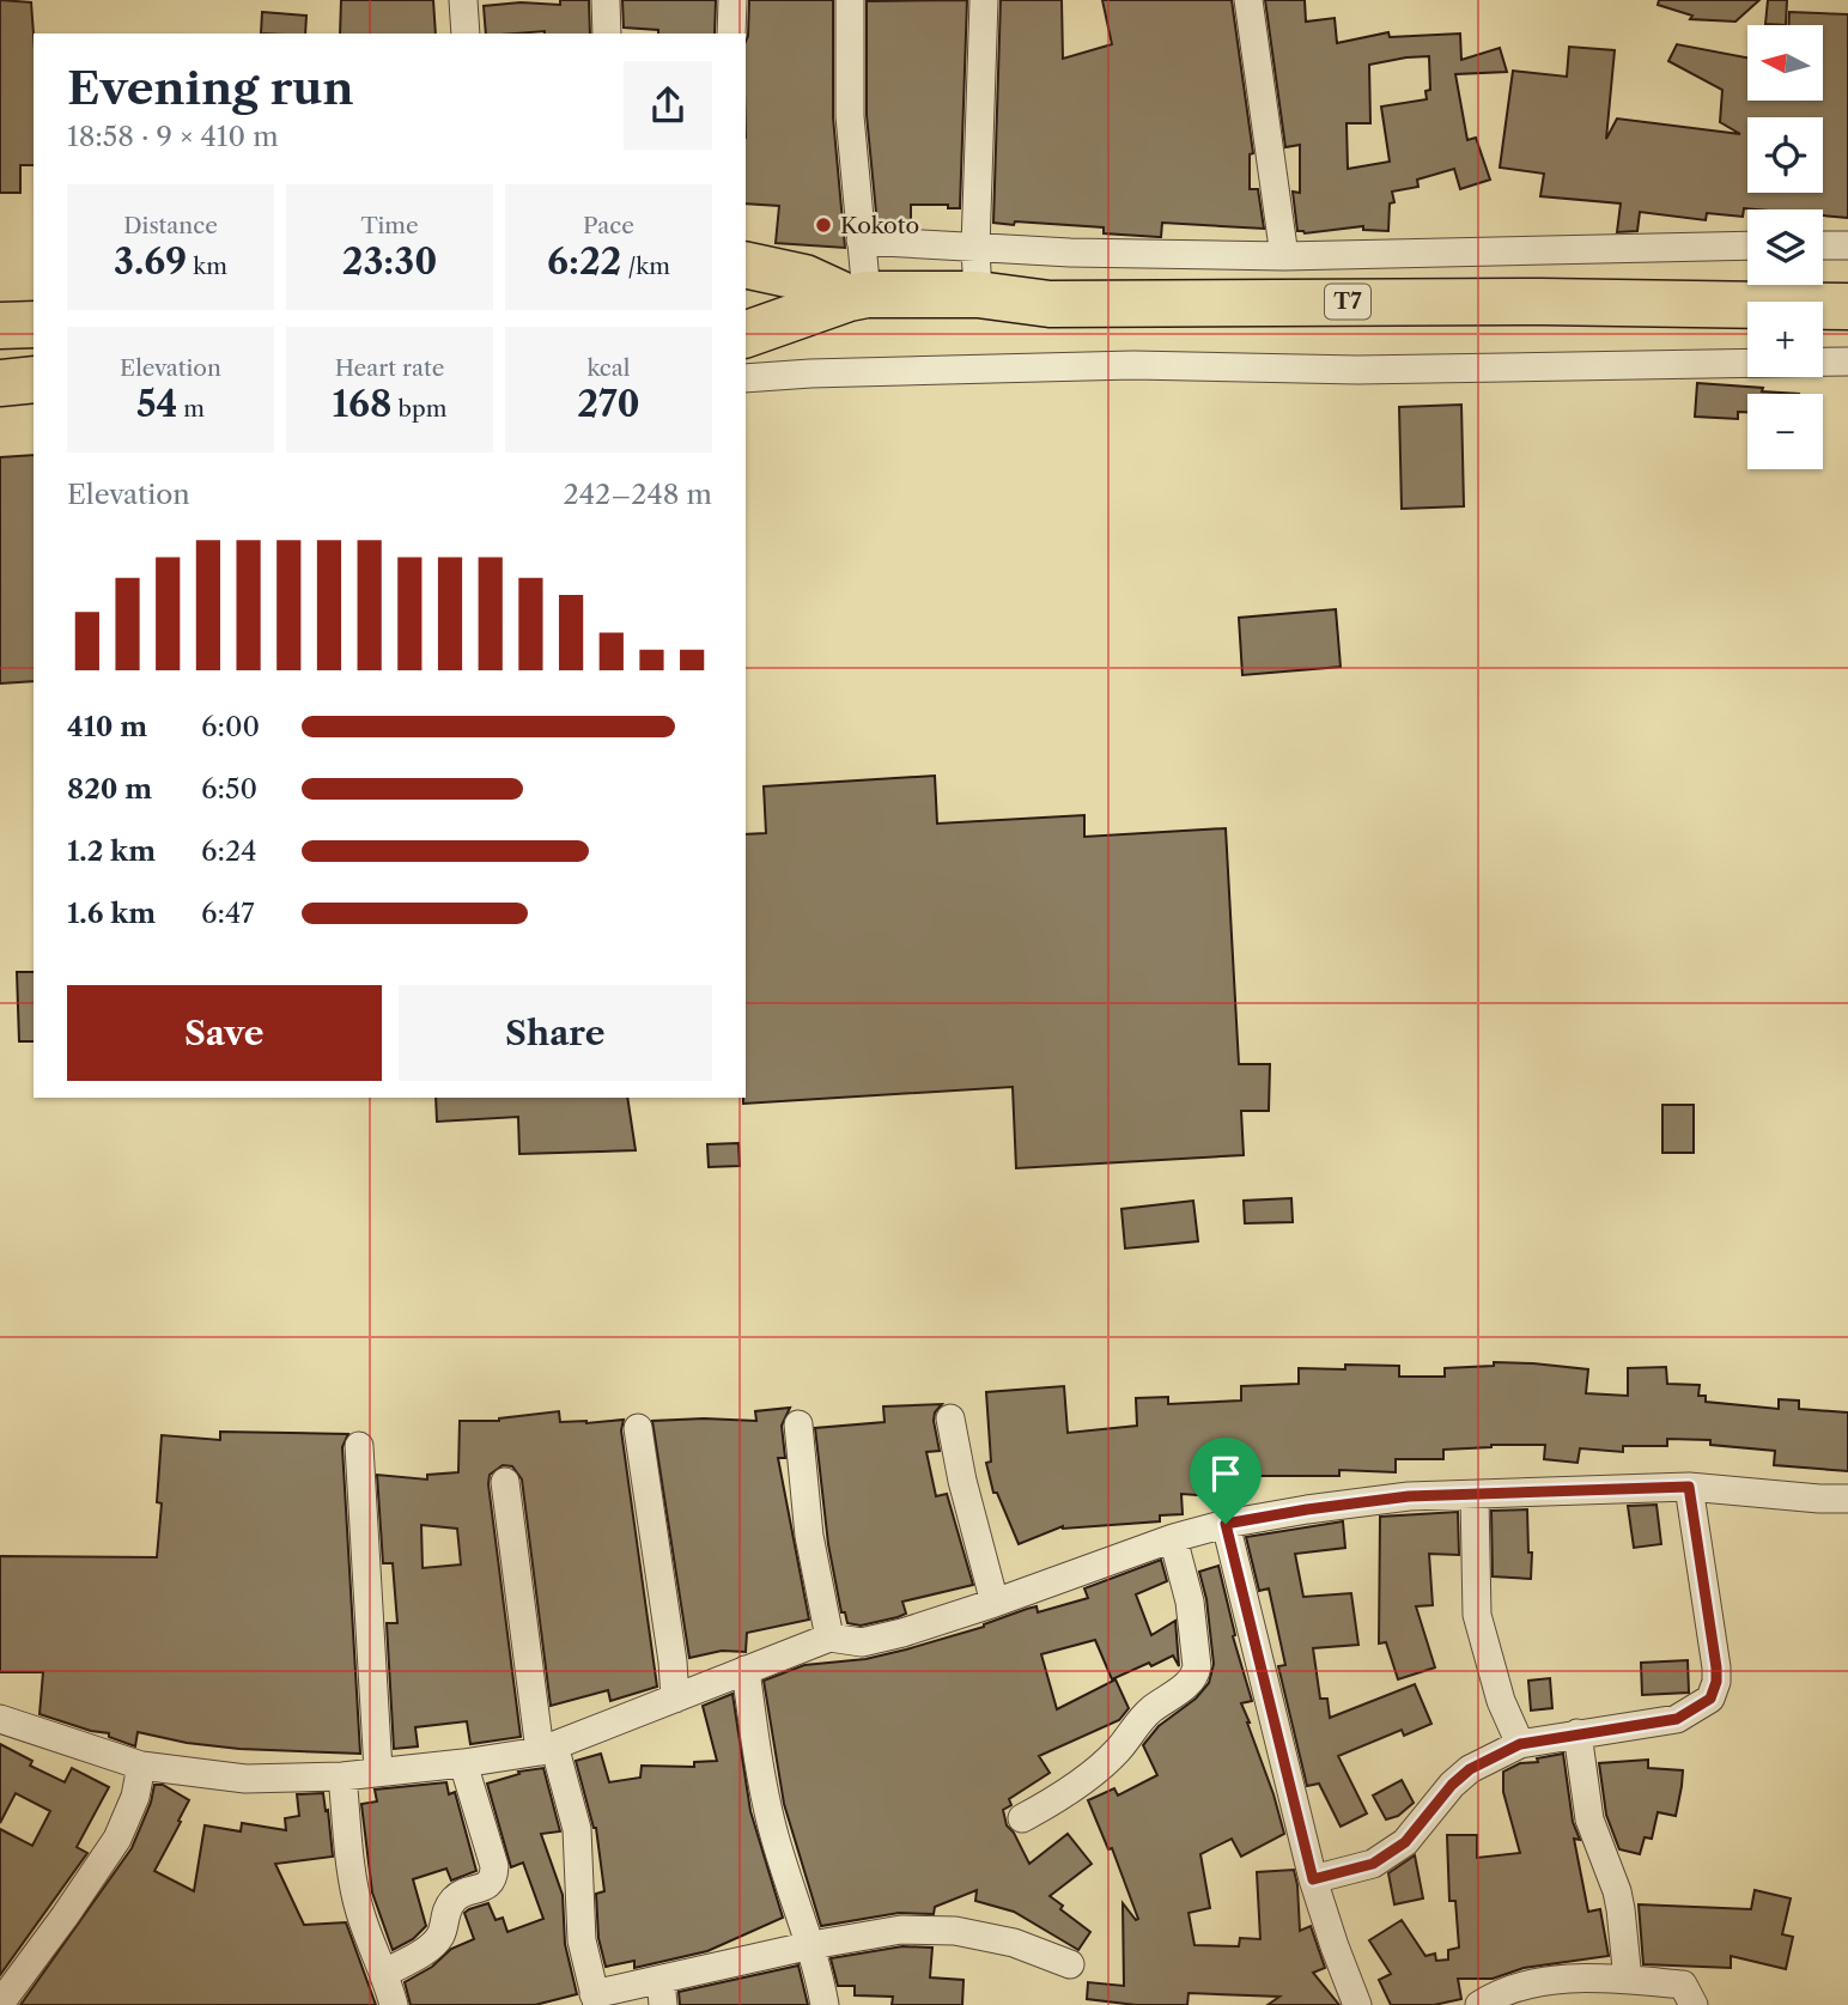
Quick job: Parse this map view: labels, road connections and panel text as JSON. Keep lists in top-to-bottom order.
{
  "streets": {
    "highway": ["T7"]
  },
  "places": ["Kokoto"],
  "north": "left",
  "page": {
    "map_buttons": ["+", "−"],
    "heading": ["Evening run", "18:58 · 9 × 410 m"],
    "stats": [
      ["Distance", "3.69 km"],
      ["Time", "23:30"],
      ["Pace", "6:22 /km"],
      ["Elevation", "54 m"],
      ["Heart rate", "168 bpm"],
      ["kcal", "270"]
    ],
    "chart": ["Elevation", "242–248 m"],
    "list": [
      {
        "name": "410 m",
        "note": "6:00"
      },
      {
        "name": "820 m",
        "note": "6:50"
      },
      {
        "name": "1.2 km",
        "note": "6:24"
      },
      {
        "name": "1.6 km",
        "note": "6:47"
      }
    ],
    "buttons": ["Save", "Share"]
  }
}
